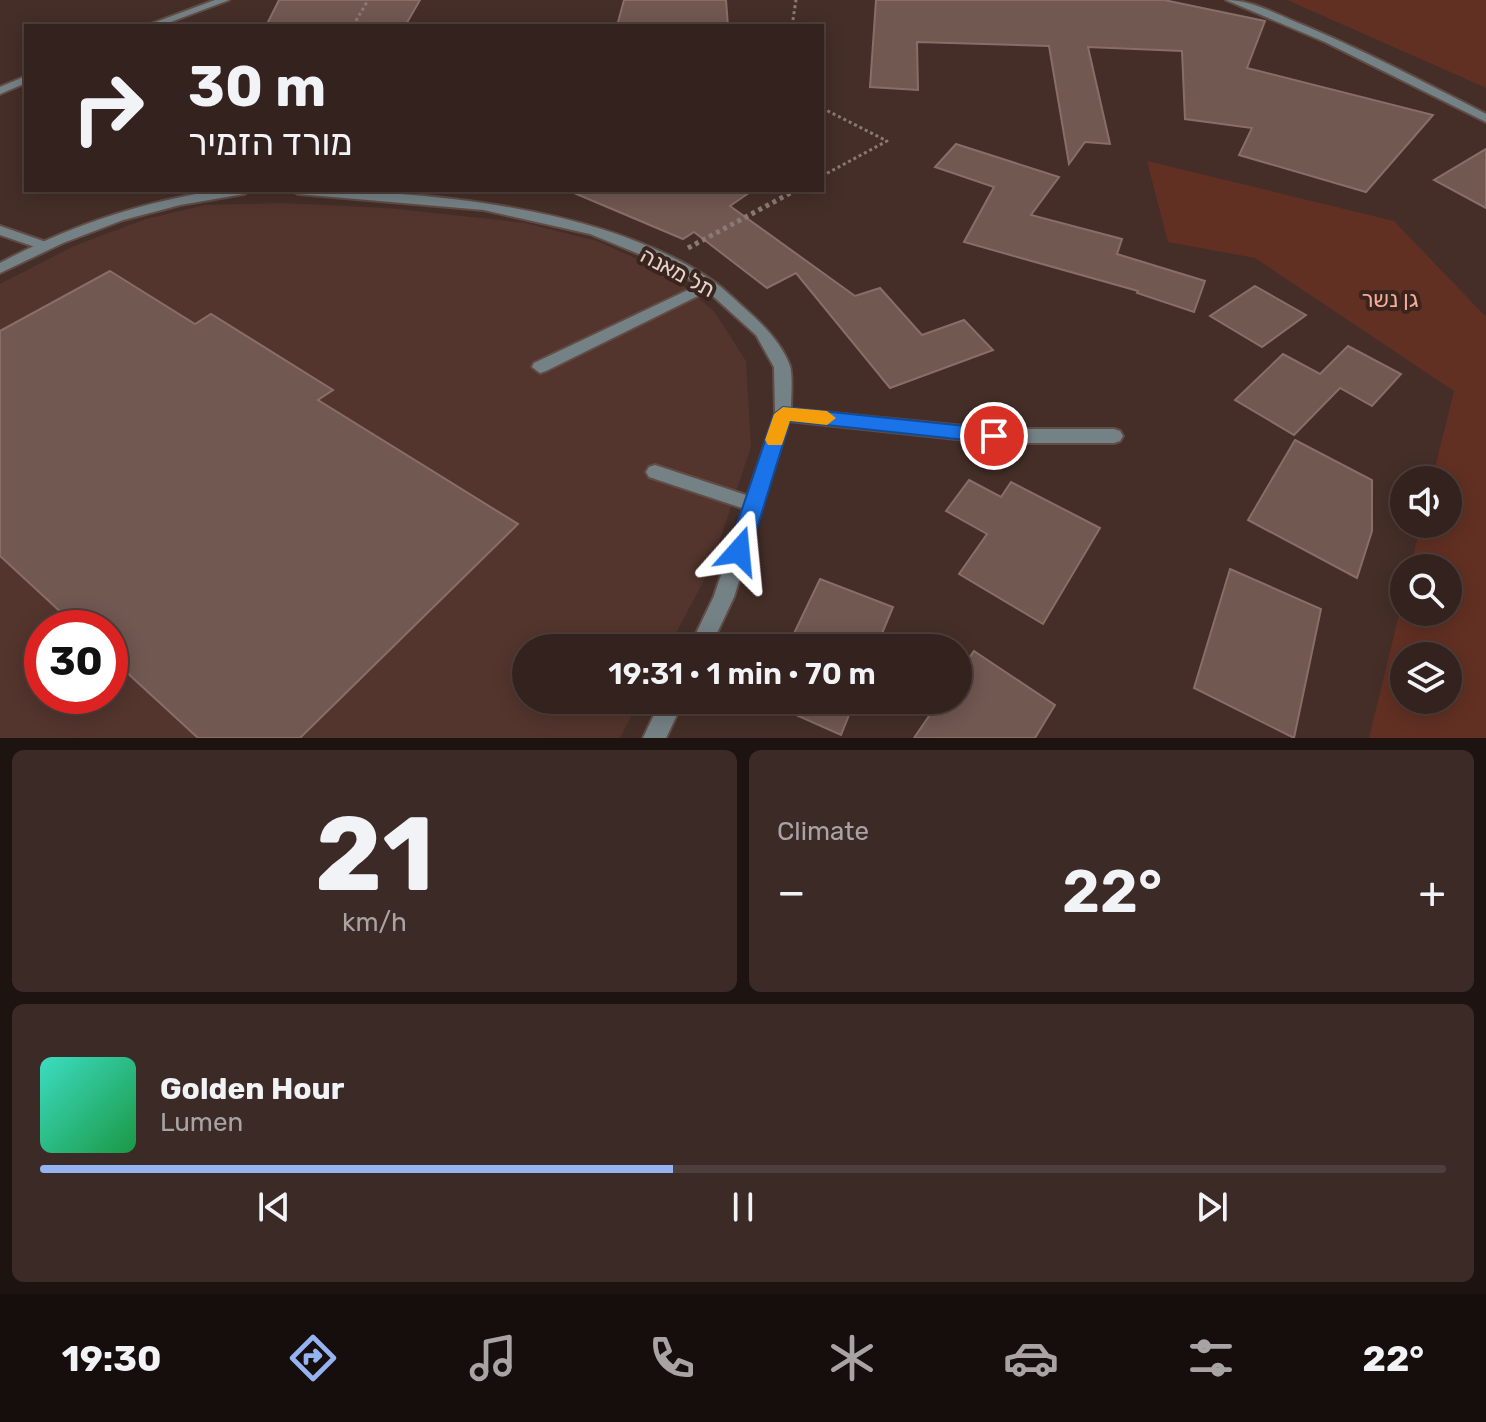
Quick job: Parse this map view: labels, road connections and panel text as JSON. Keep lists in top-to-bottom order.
{
  "streets": {
    "street": ["תל מאנה"]
  },
  "parks": ["גן נשר"],
  "page": {
    "turn": ["30 m", "מורד הזמיר"],
    "limit": "30",
    "trip": "19:31 · 1 min · 70 m",
    "tile": [
      ["21", "km/h"],
      "Climate"
    ],
    "heat": ["−", "22°", "+"],
    "song": ["Golden Hour", "Lumen"],
    "tabs": ["19:30", "22°"]
  }
}
